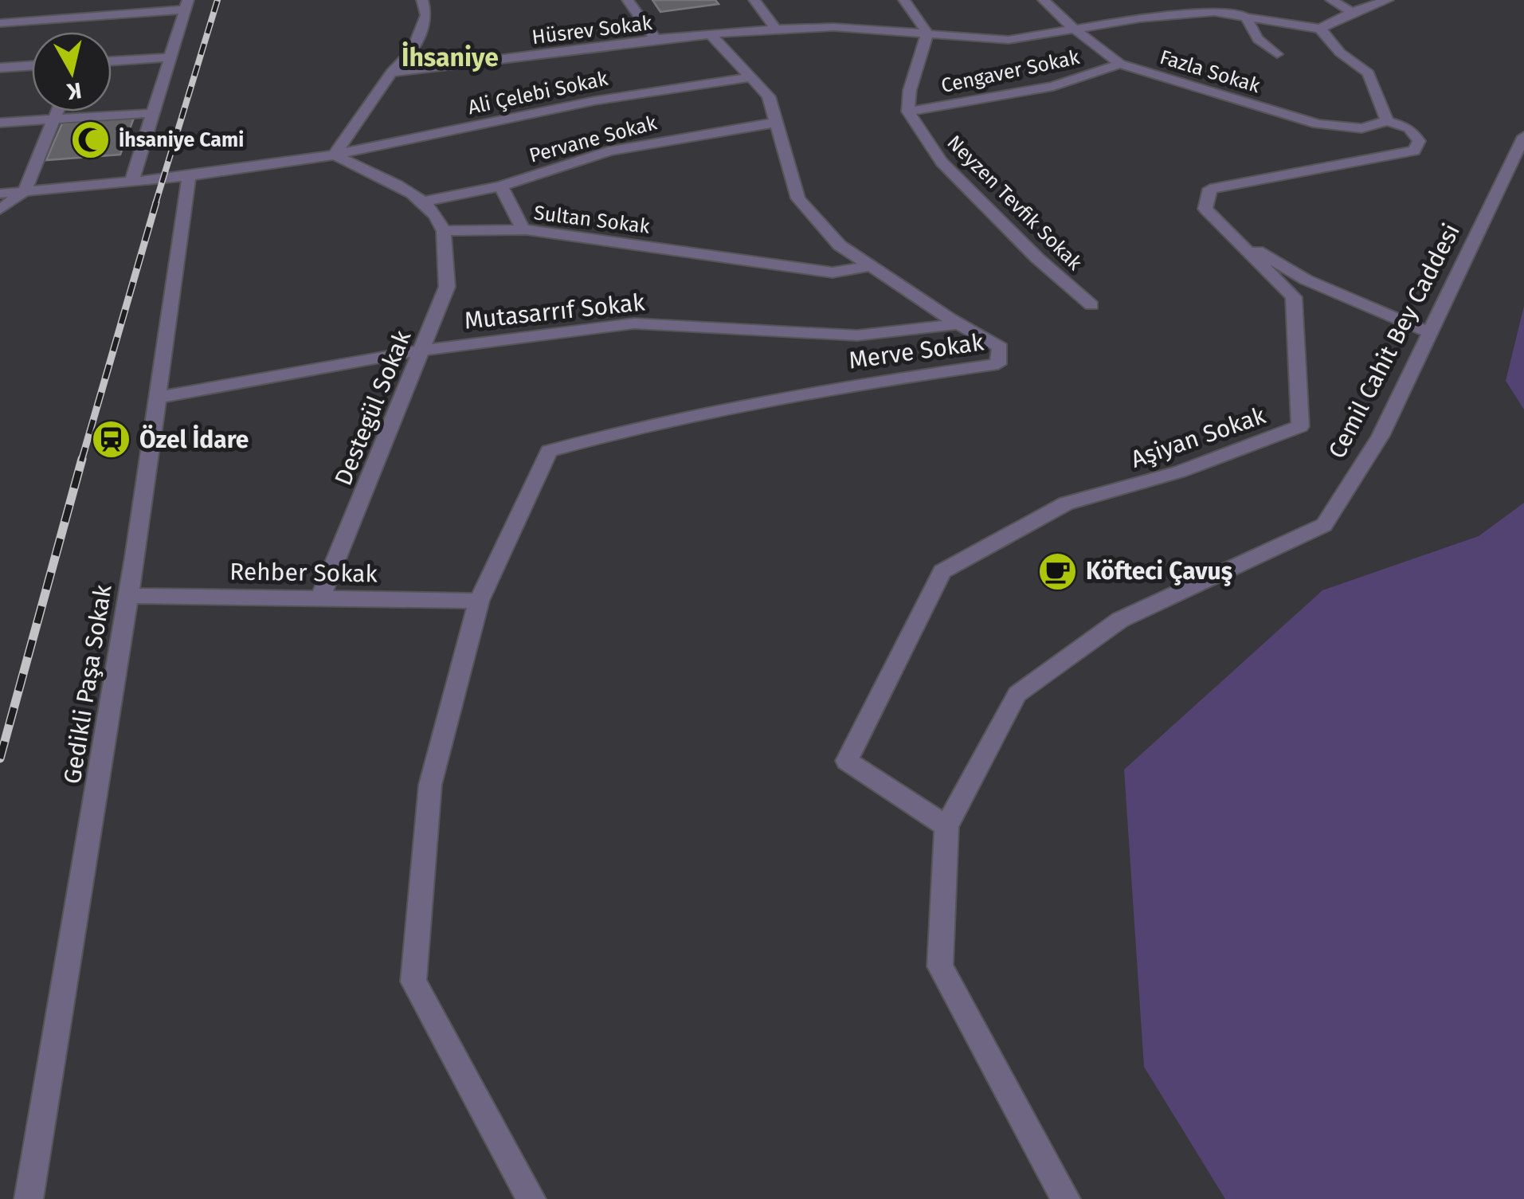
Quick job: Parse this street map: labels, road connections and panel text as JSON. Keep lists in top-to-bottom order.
{
  "streets": {
    "street": [
      "Hüsrev Sokak",
      "Cengaver Sokak",
      "Fazla Sokak",
      "Ali Çelebi Sokak",
      "Pervane Sokak",
      "Neyzen Tevfik Sokak",
      "Sultan Sokak",
      "Mutasarrıf Sokak",
      "Cemil Cahit Bey Caddesi",
      "Merve Sokak",
      "Destegül Sokak",
      "Aşiyan Sokak",
      "Rehber Sokak",
      "Gedikli Paşa Sokak"
    ]
  },
  "crossings": [
    ["Hüsrev Sokak", "Fazla Sokak"],
    ["Hüsrev Sokak", "Merve Sokak"],
    ["Cengaver Sokak", "Fazla Sokak"],
    ["Cengaver Sokak", "Neyzen Tevfik Sokak"],
    ["Fazla Sokak", "Aşiyan Sokak"],
    ["Ali Çelebi Sokak", "Merve Sokak"],
    ["Ali Çelebi Sokak", "Gedikli Paşa Sokak"],
    ["Pervane Sokak", "Merve Sokak"],
    ["Sultan Sokak", "Merve Sokak"],
    ["Sultan Sokak", "Destegül Sokak"],
    ["Mutasarrıf Sokak", "Merve Sokak"],
    ["Mutasarrıf Sokak", "Destegül Sokak"],
    ["Mutasarrıf Sokak", "Gedikli Paşa Sokak"],
    ["Cemil Cahit Bey Caddesi", "Aşiyan Sokak"],
    ["Merve Sokak", "Rehber Sokak"],
    ["Destegül Sokak", "Rehber Sokak"],
    ["Rehber Sokak", "Gedikli Paşa Sokak"]
  ],
  "districts": ["İhsaniye"],
  "places": {
    "mosque": ["İhsaniye Cami"],
    "station": ["Özel İdare"],
    "cafe": ["Köfteci Çavuş"]
  },
  "north": "bottom"
}
